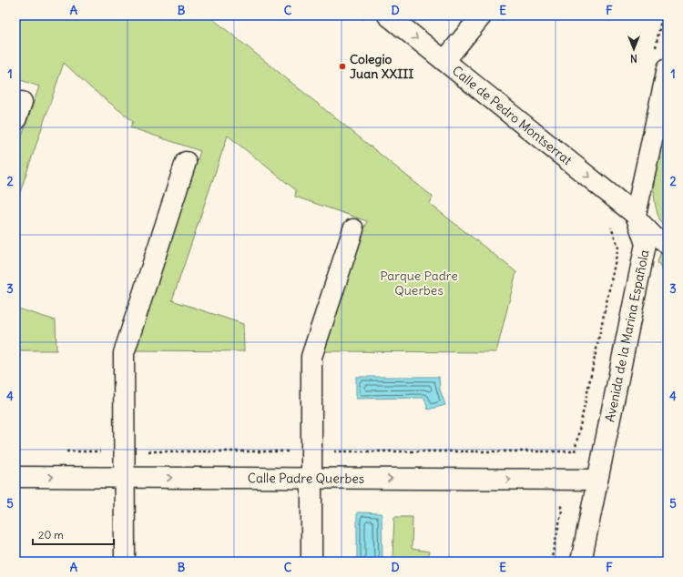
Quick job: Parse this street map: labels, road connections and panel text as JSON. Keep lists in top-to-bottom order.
{
  "streets": {
    "street": ["Calle de Pedro Montserrat", "Avenida de la Marina Española", "Calle Padre Querbes"]
  },
  "crossings": [
    ["Calle de Pedro Montserrat", "Avenida de la Marina Española"],
    ["Avenida de la Marina Española", "Calle Padre Querbes"]
  ],
  "one_way": ["Calle de Pedro Montserrat", "Calle Padre Querbes"],
  "parks": ["Parque Padre Querbes"],
  "places": ["Colegio Juan XXIII"],
  "scale_bar": "20 m",
  "north": "bottom",
  "grid": {
    "columns": [
      "A",
      "B",
      "C",
      "D",
      "E",
      "F"
    ],
    "rows": [
      "1",
      "2",
      "3",
      "4",
      "5"
    ]
  }
}
